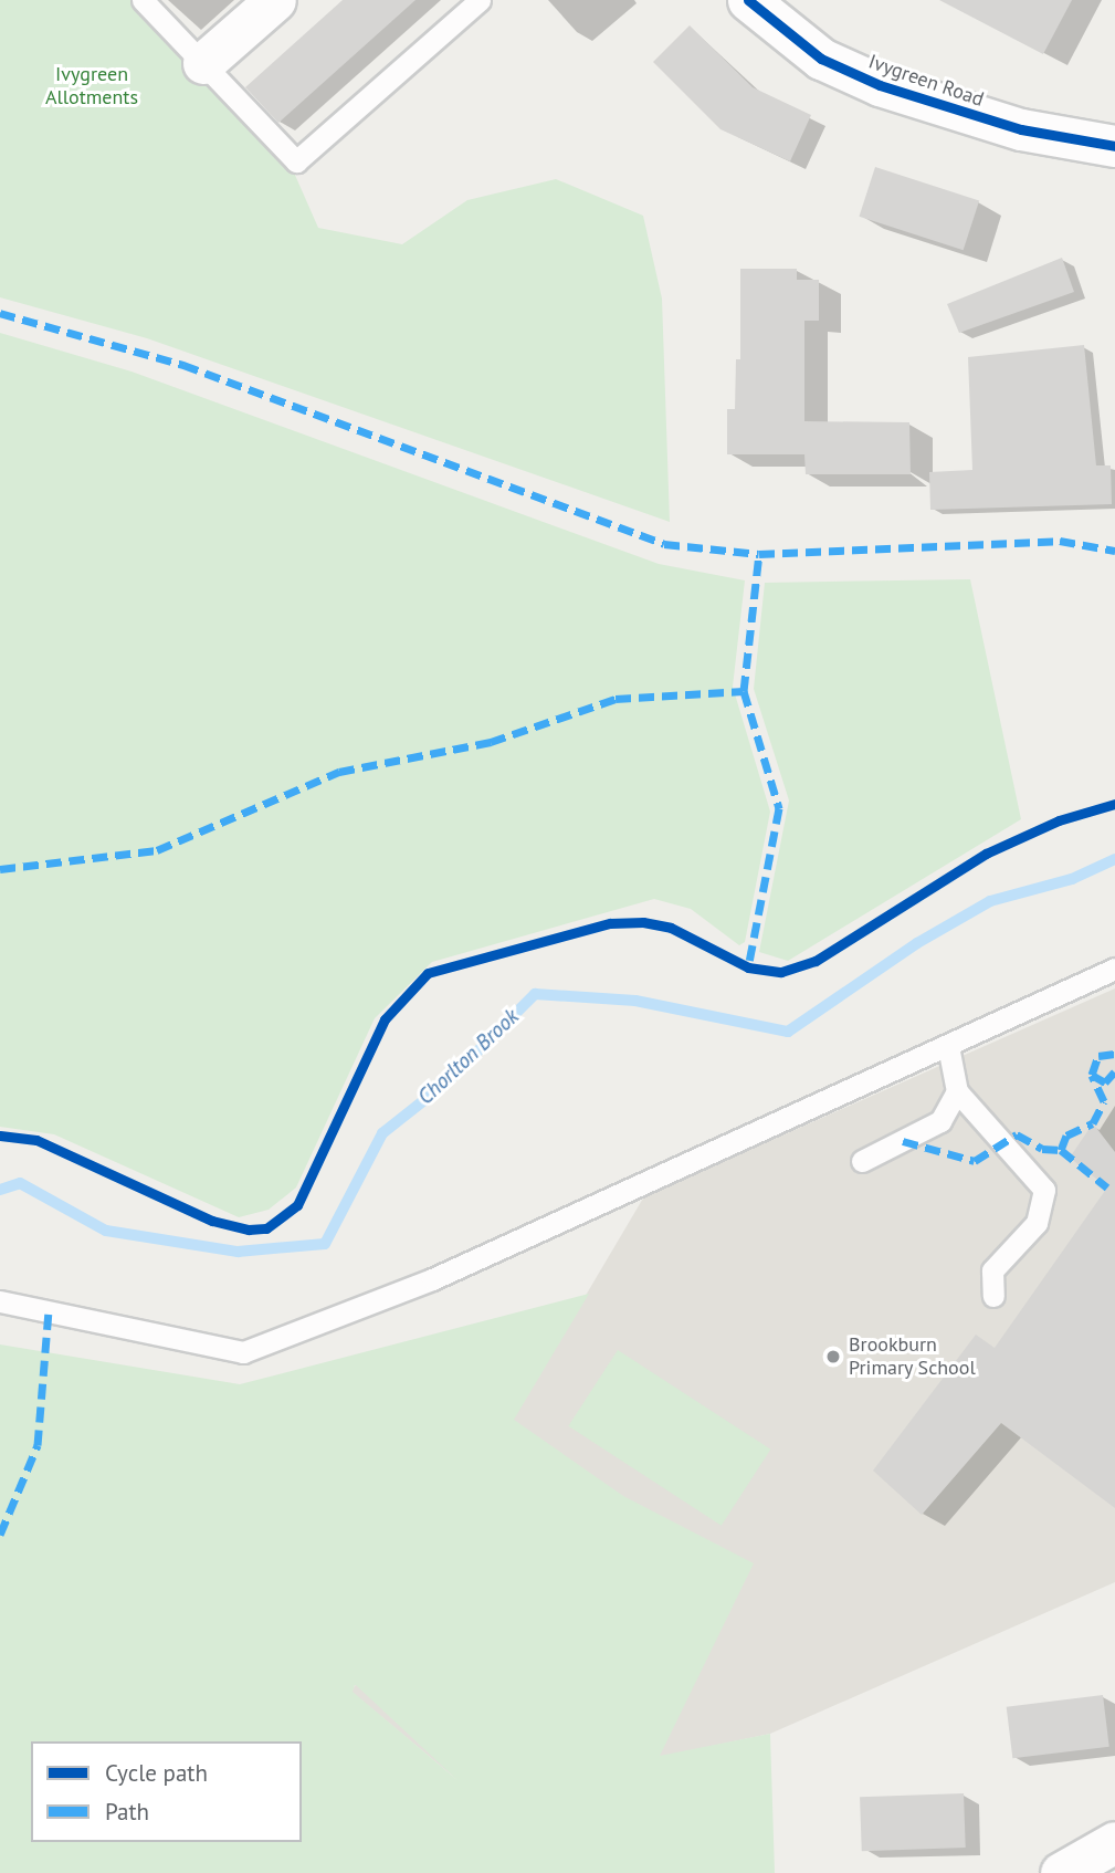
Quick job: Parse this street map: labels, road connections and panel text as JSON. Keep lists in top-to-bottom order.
{
  "streets": {
    "street": ["Ivygreen Road"]
  },
  "water": ["Chorlton Brook"],
  "parks": ["Ivygreen Allotments"],
  "places": ["Brookburn Primary School"],
  "legend": ["Cycle path", "Path"]
}
